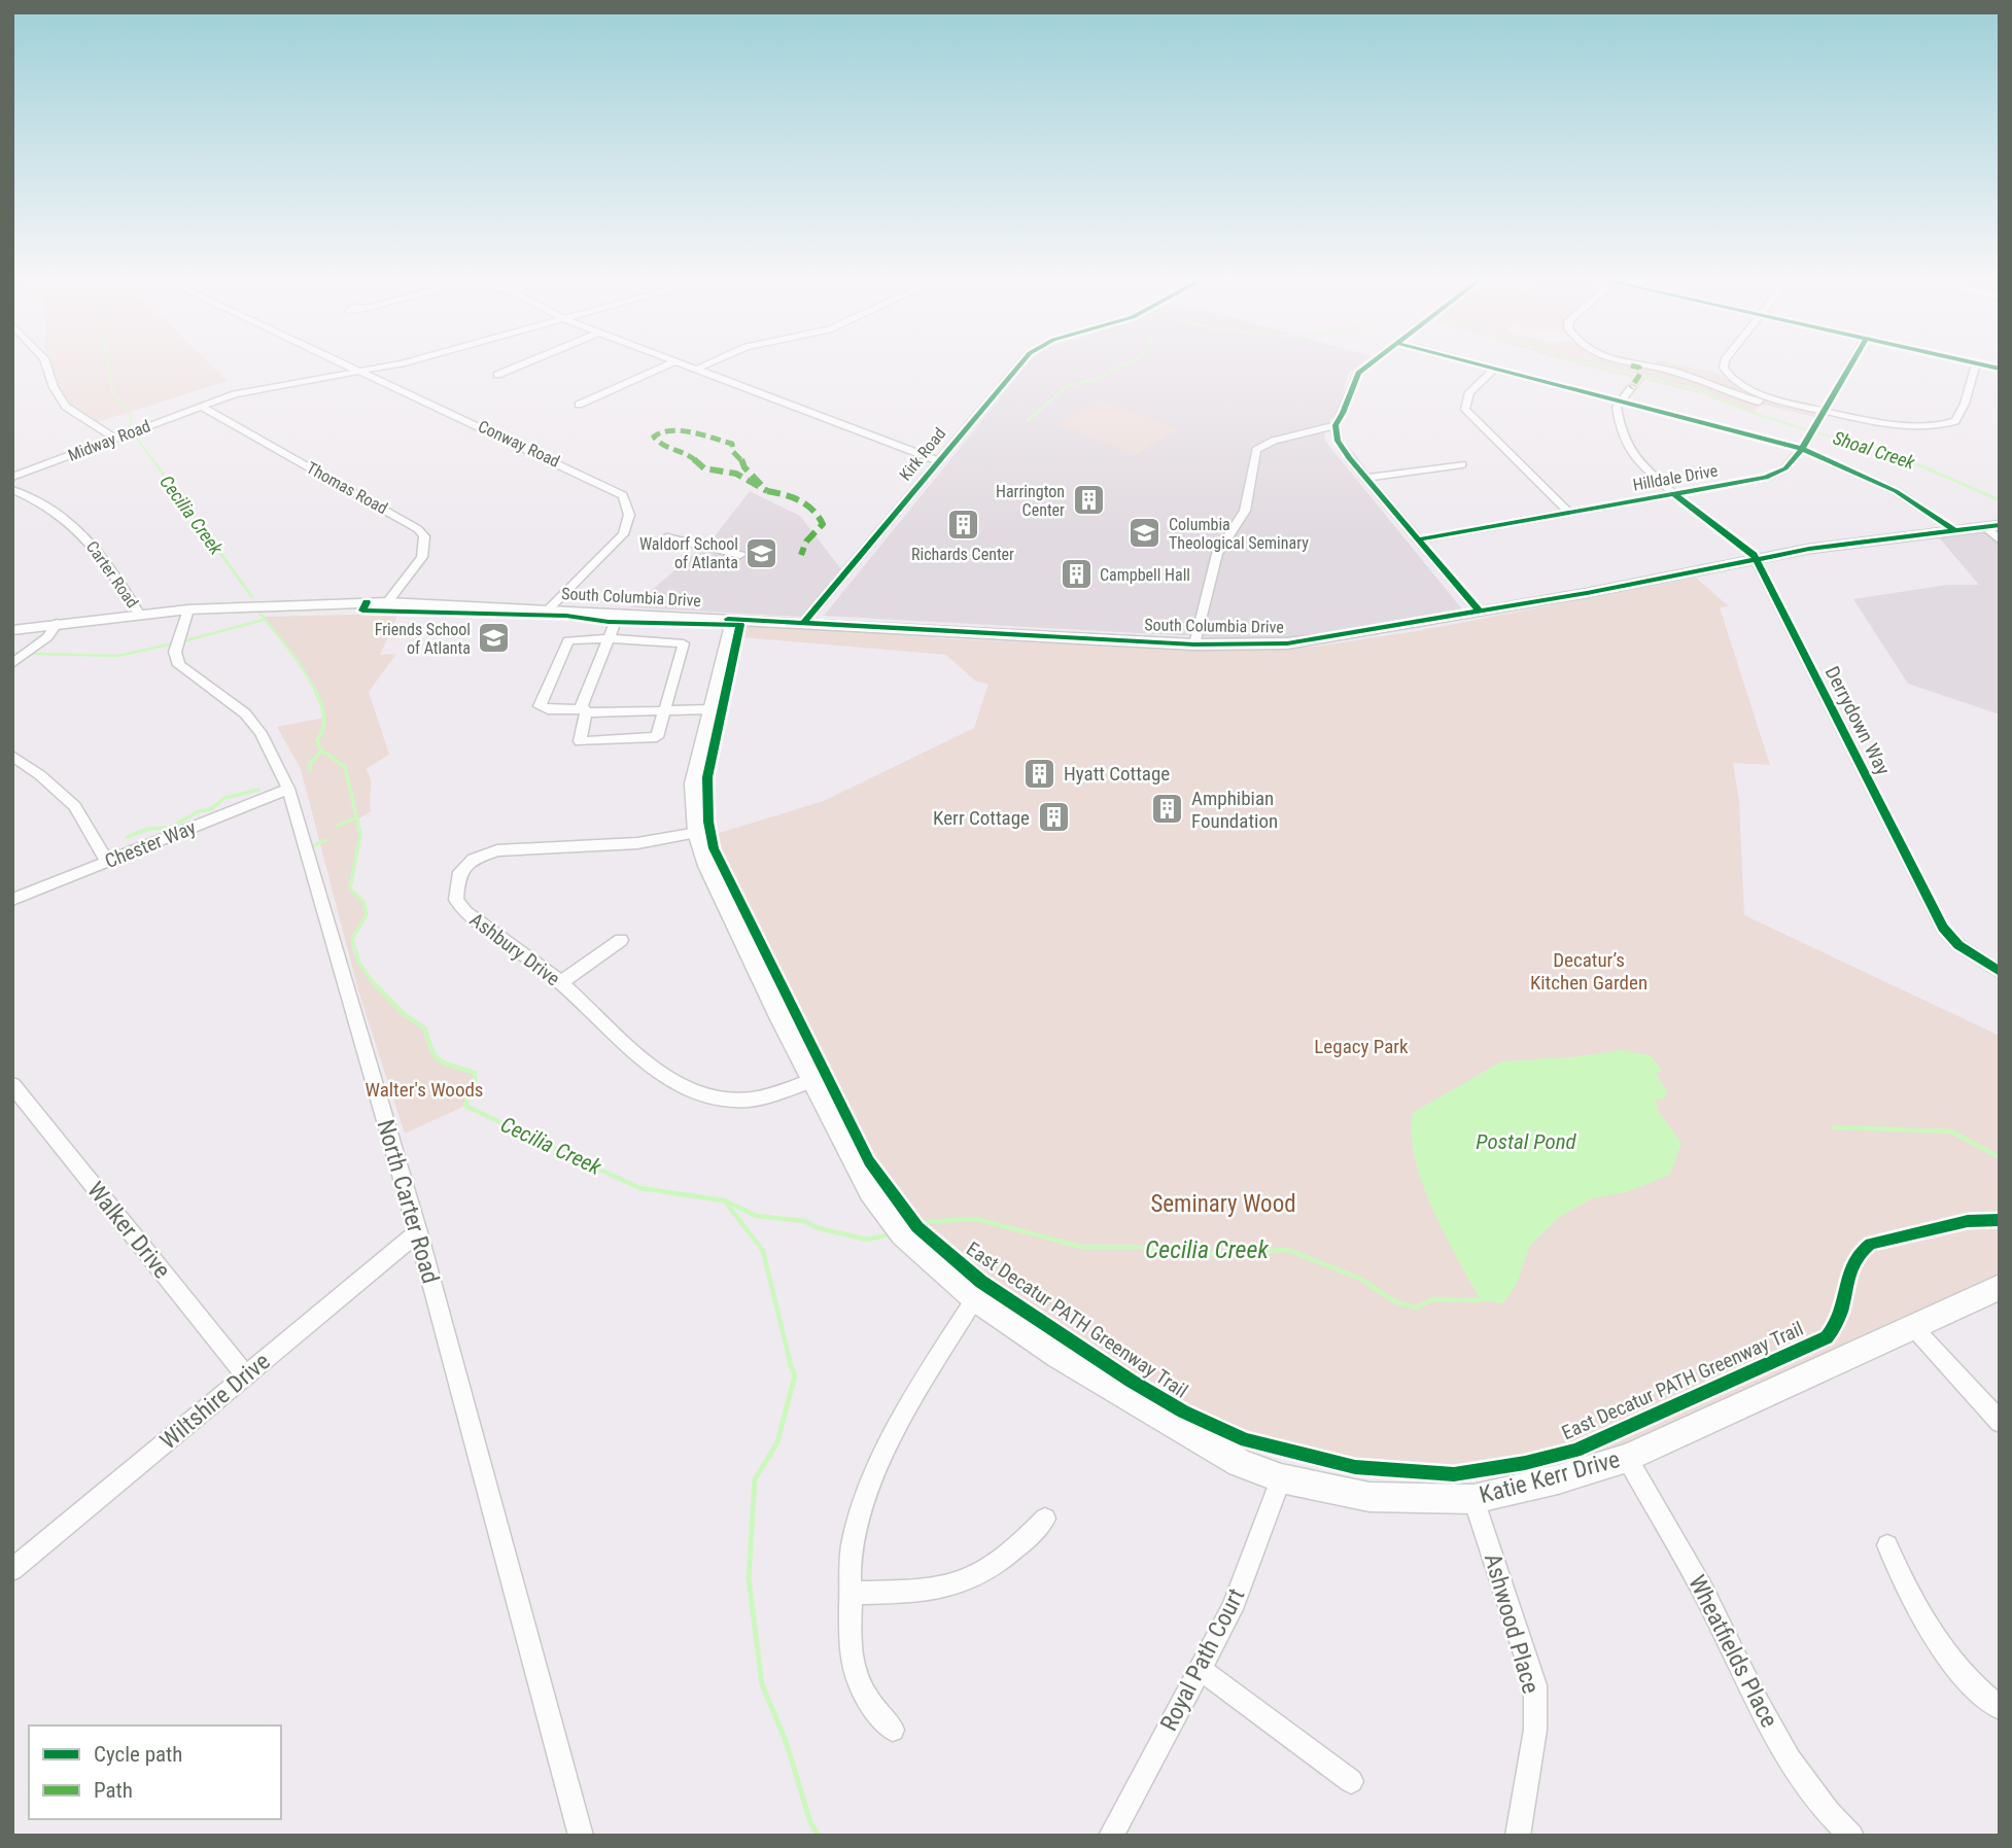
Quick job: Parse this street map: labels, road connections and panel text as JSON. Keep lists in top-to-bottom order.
{
  "streets": {
    "main road": ["South Columbia Drive", "Katie Kerr Drive"],
    "street": [
      "Midway Road",
      "Conway Road",
      "Kirk Road",
      "Hilldale Drive",
      "Thomas Road",
      "Carter Road",
      "Derrydown Way",
      "Chester Way",
      "Ashbury Drive",
      "North Carter Road",
      "Walker Drive",
      "Wiltshire Drive",
      "Ashwood Place",
      "Wheatfields Place",
      "Royal Path Court"
    ],
    "cycle path": ["East Decatur PATH Greenway Trail"]
  },
  "crossings": [
    ["Midway Road", "Conway Road"],
    ["Midway Road", "Thomas Road"],
    ["Conway Road", "South Columbia Drive"],
    ["Kirk Road", "South Columbia Drive"],
    ["Hilldale Drive", "Derrydown Way"],
    ["Thomas Road", "South Columbia Drive"],
    ["Carter Road", "South Columbia Drive"],
    ["South Columbia Drive", "Derrydown Way"],
    ["South Columbia Drive", "North Carter Road"],
    ["South Columbia Drive", "Katie Kerr Drive"],
    ["Chester Way", "North Carter Road"],
    ["Ashbury Drive", "Katie Kerr Drive"],
    ["North Carter Road", "Wiltshire Drive"],
    ["Walker Drive", "Wiltshire Drive"],
    ["Katie Kerr Drive", "Ashwood Place"],
    ["Katie Kerr Drive", "Wheatfields Place"],
    ["Katie Kerr Drive", "Royal Path Court"]
  ],
  "water": ["Shoal Creek", "Cecilia Creek", "Postal Pond"],
  "parks": [
    "Decatur’s Kitchen Garden",
    "Legacy Park",
    "Walter's Woods",
    "Seminary Wood"
  ],
  "places": {
    "building": [
      "Harrington Center",
      "Richards Center",
      "Campbell Hall",
      "Hyatt Cottage",
      "Amphibian Foundation",
      "Kerr Cottage"
    ],
    "school or university": ["Columbia Theological Seminary", "Waldorf School of Atlanta", "Friends School of Atlanta"]
  },
  "legend": ["Cycle path", "Path"]
}
